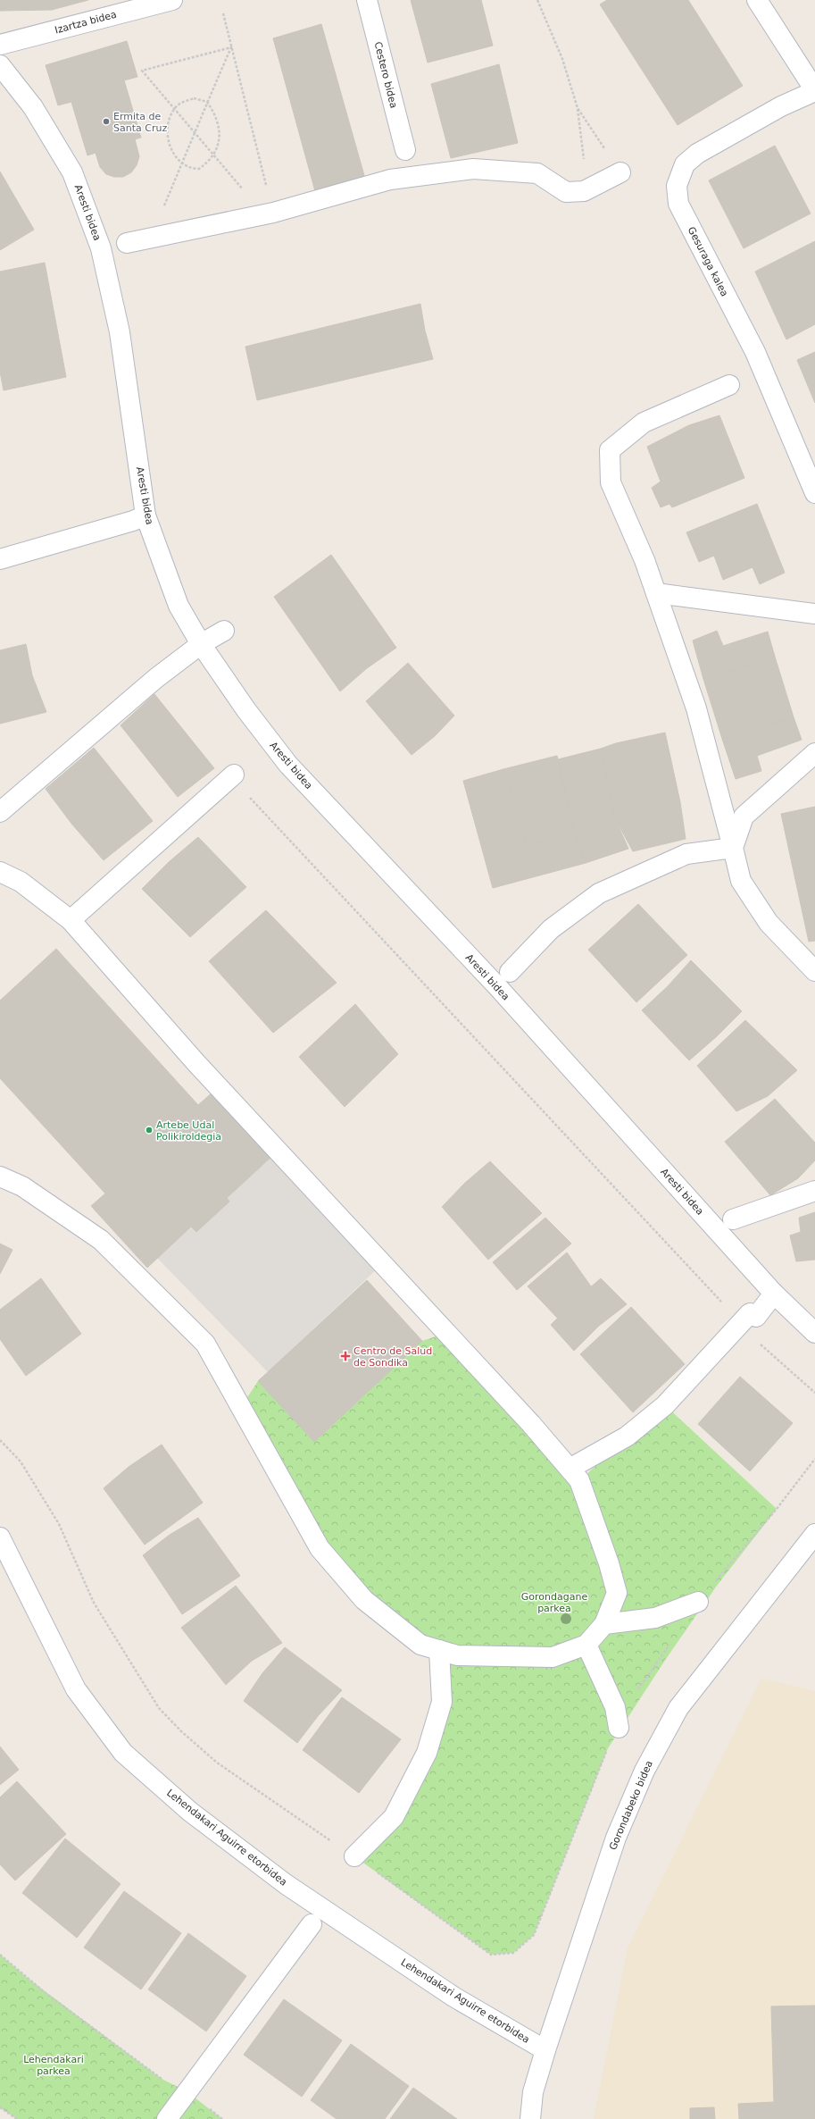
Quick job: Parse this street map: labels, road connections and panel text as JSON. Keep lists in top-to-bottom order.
{
  "streets": {
    "street": [
      "Izartza bidea",
      "Cestero bidea",
      "Aresti bidea",
      "Gesuraga kalea",
      "Gorondabeko bidea",
      "Lehendakari Aguirre etorbidea"
    ]
  },
  "crossings": [
    ["Gorondabeko bidea", "Lehendakari Aguirre etorbidea"]
  ],
  "parks": ["Gorondagane parkea", "Lehendakari parkea"],
  "places": {
    "other": ["Ermita de Santa Cruz", "Artebe Udal Polikiroldegia"],
    "health": ["Centro de Salud de Sondika"]
  }
}
